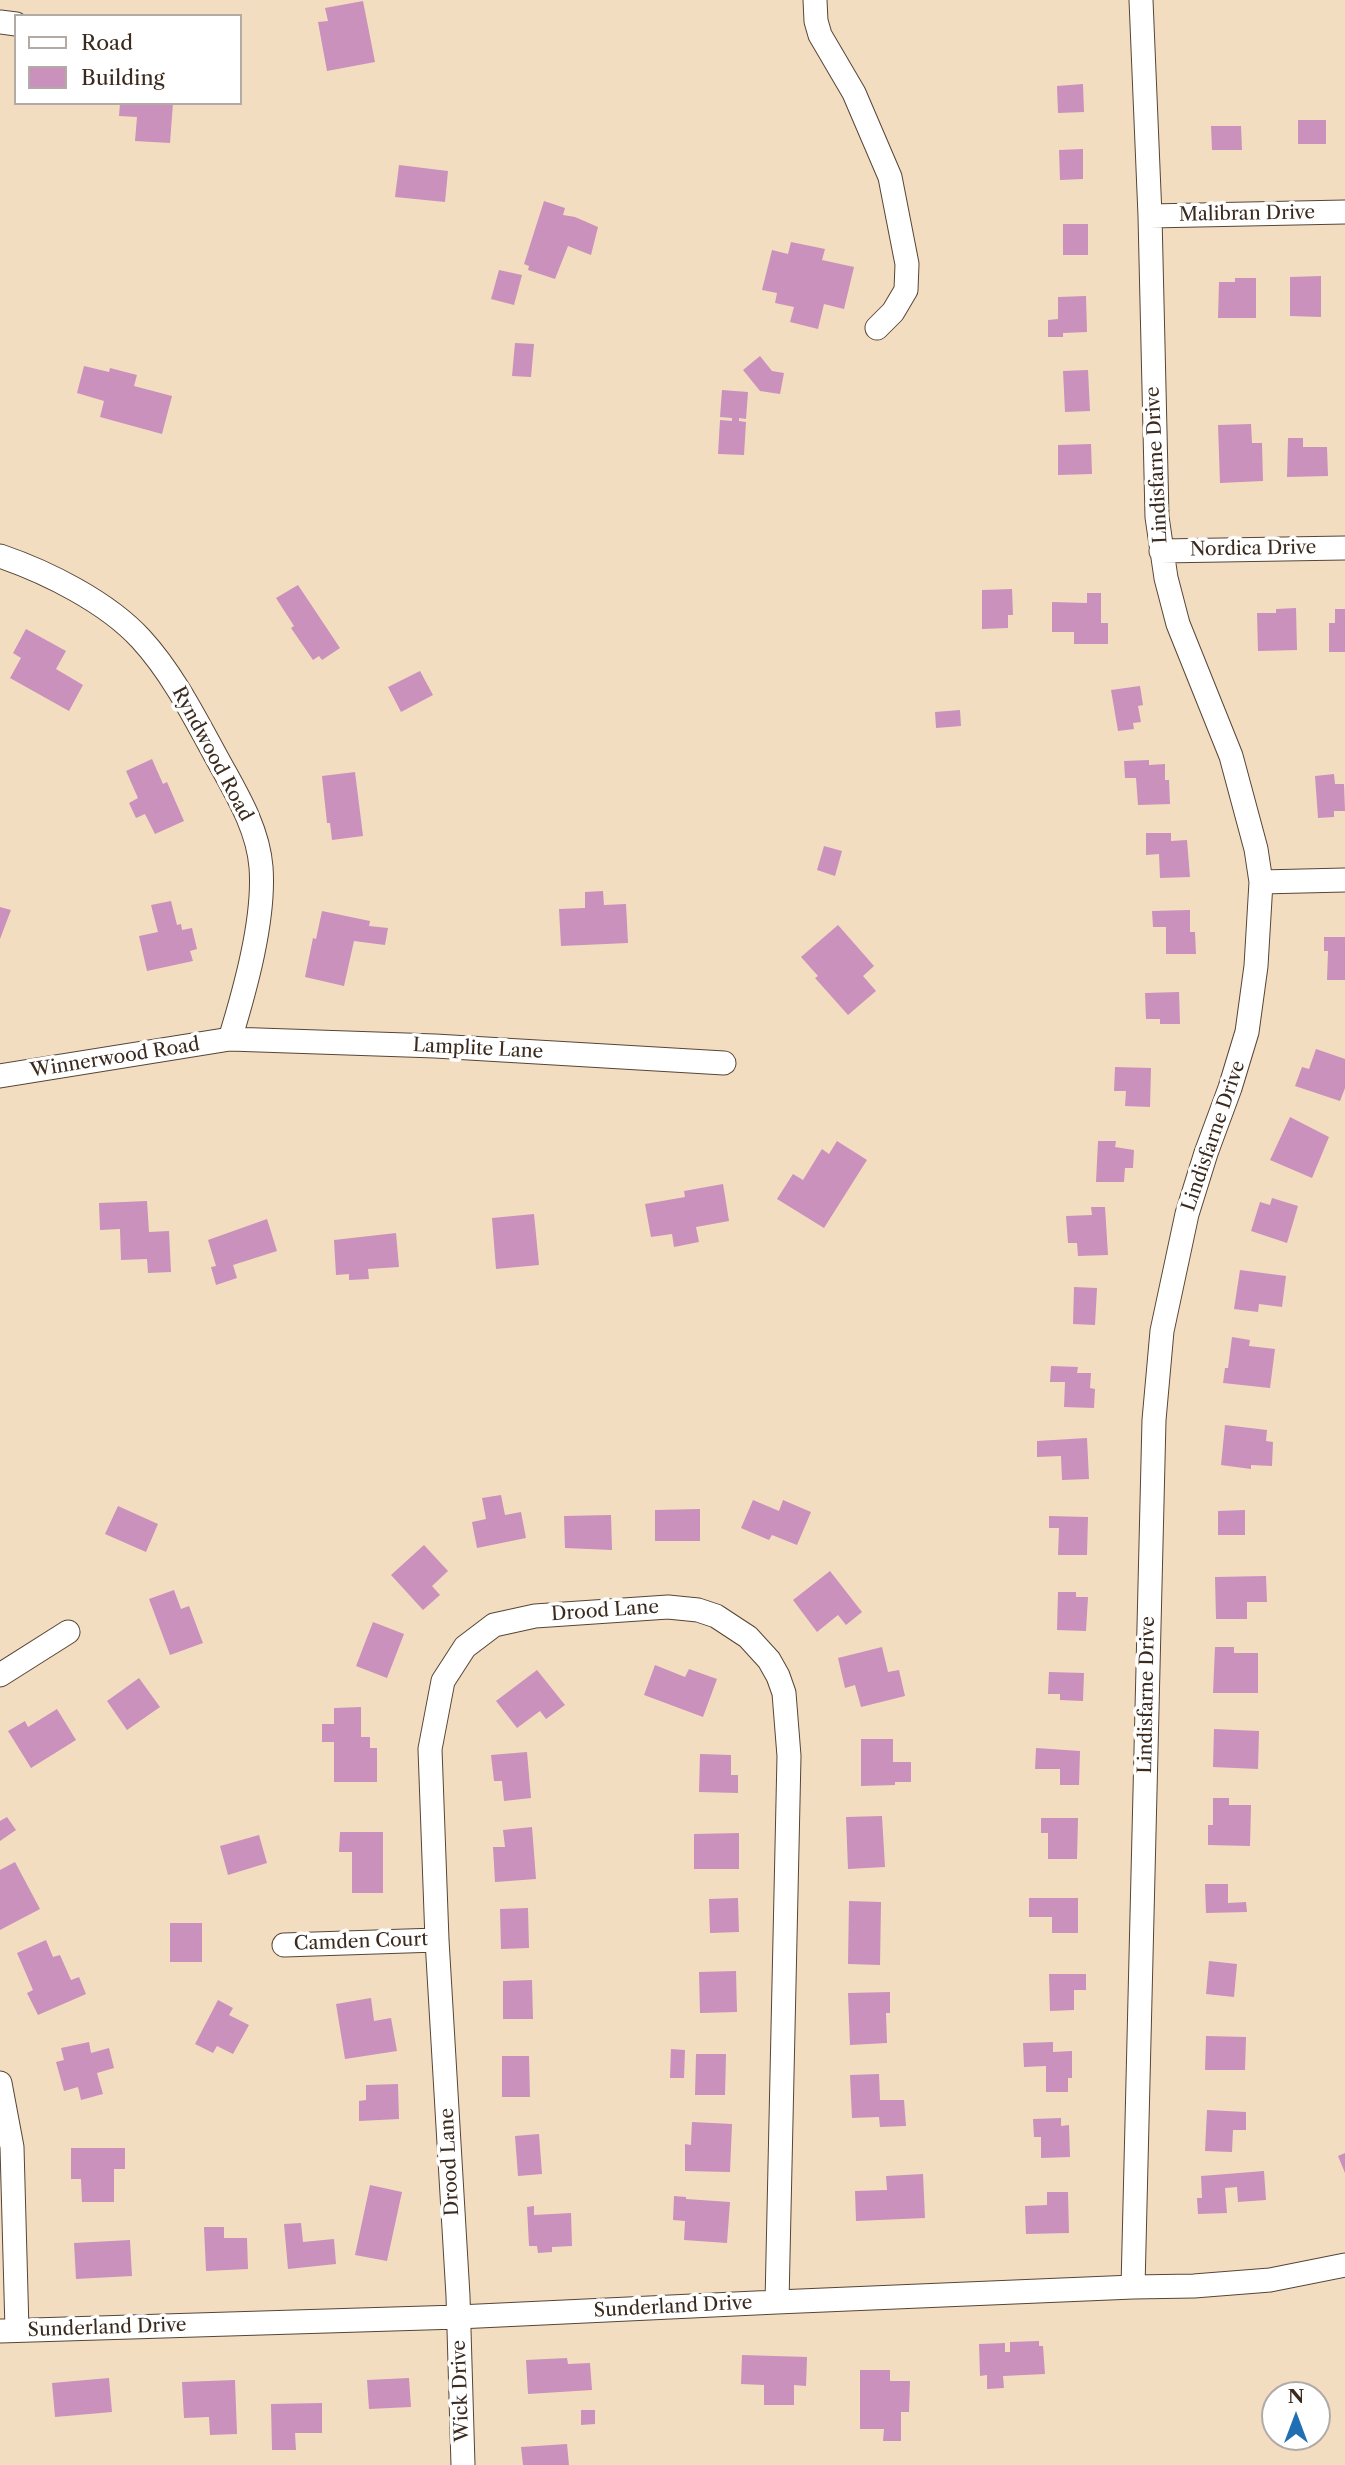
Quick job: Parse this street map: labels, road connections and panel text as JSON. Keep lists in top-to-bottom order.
{
  "streets": {
    "street": [
      "Malibran Drive",
      "Lindisfarne Drive",
      "Nordica Drive",
      "Ryndwood Road",
      "Lamplite Lane",
      "Winnerwood Road",
      "Drood Lane",
      "Camden Court",
      "Sunderland Drive",
      "Wick Drive"
    ]
  },
  "crossings": [
    ["Malibran Drive", "Lindisfarne Drive"],
    ["Lindisfarne Drive", "Nordica Drive"],
    ["Lindisfarne Drive", "Sunderland Drive"],
    ["Ryndwood Road", "Lamplite Lane"],
    ["Ryndwood Road", "Winnerwood Road"],
    ["Lamplite Lane", "Winnerwood Road"],
    ["Drood Lane", "Camden Court"],
    ["Drood Lane", "Sunderland Drive"],
    ["Drood Lane", "Wick Drive"],
    ["Sunderland Drive", "Wick Drive"]
  ],
  "legend": ["Road", "Building"],
  "north": "top"
}
